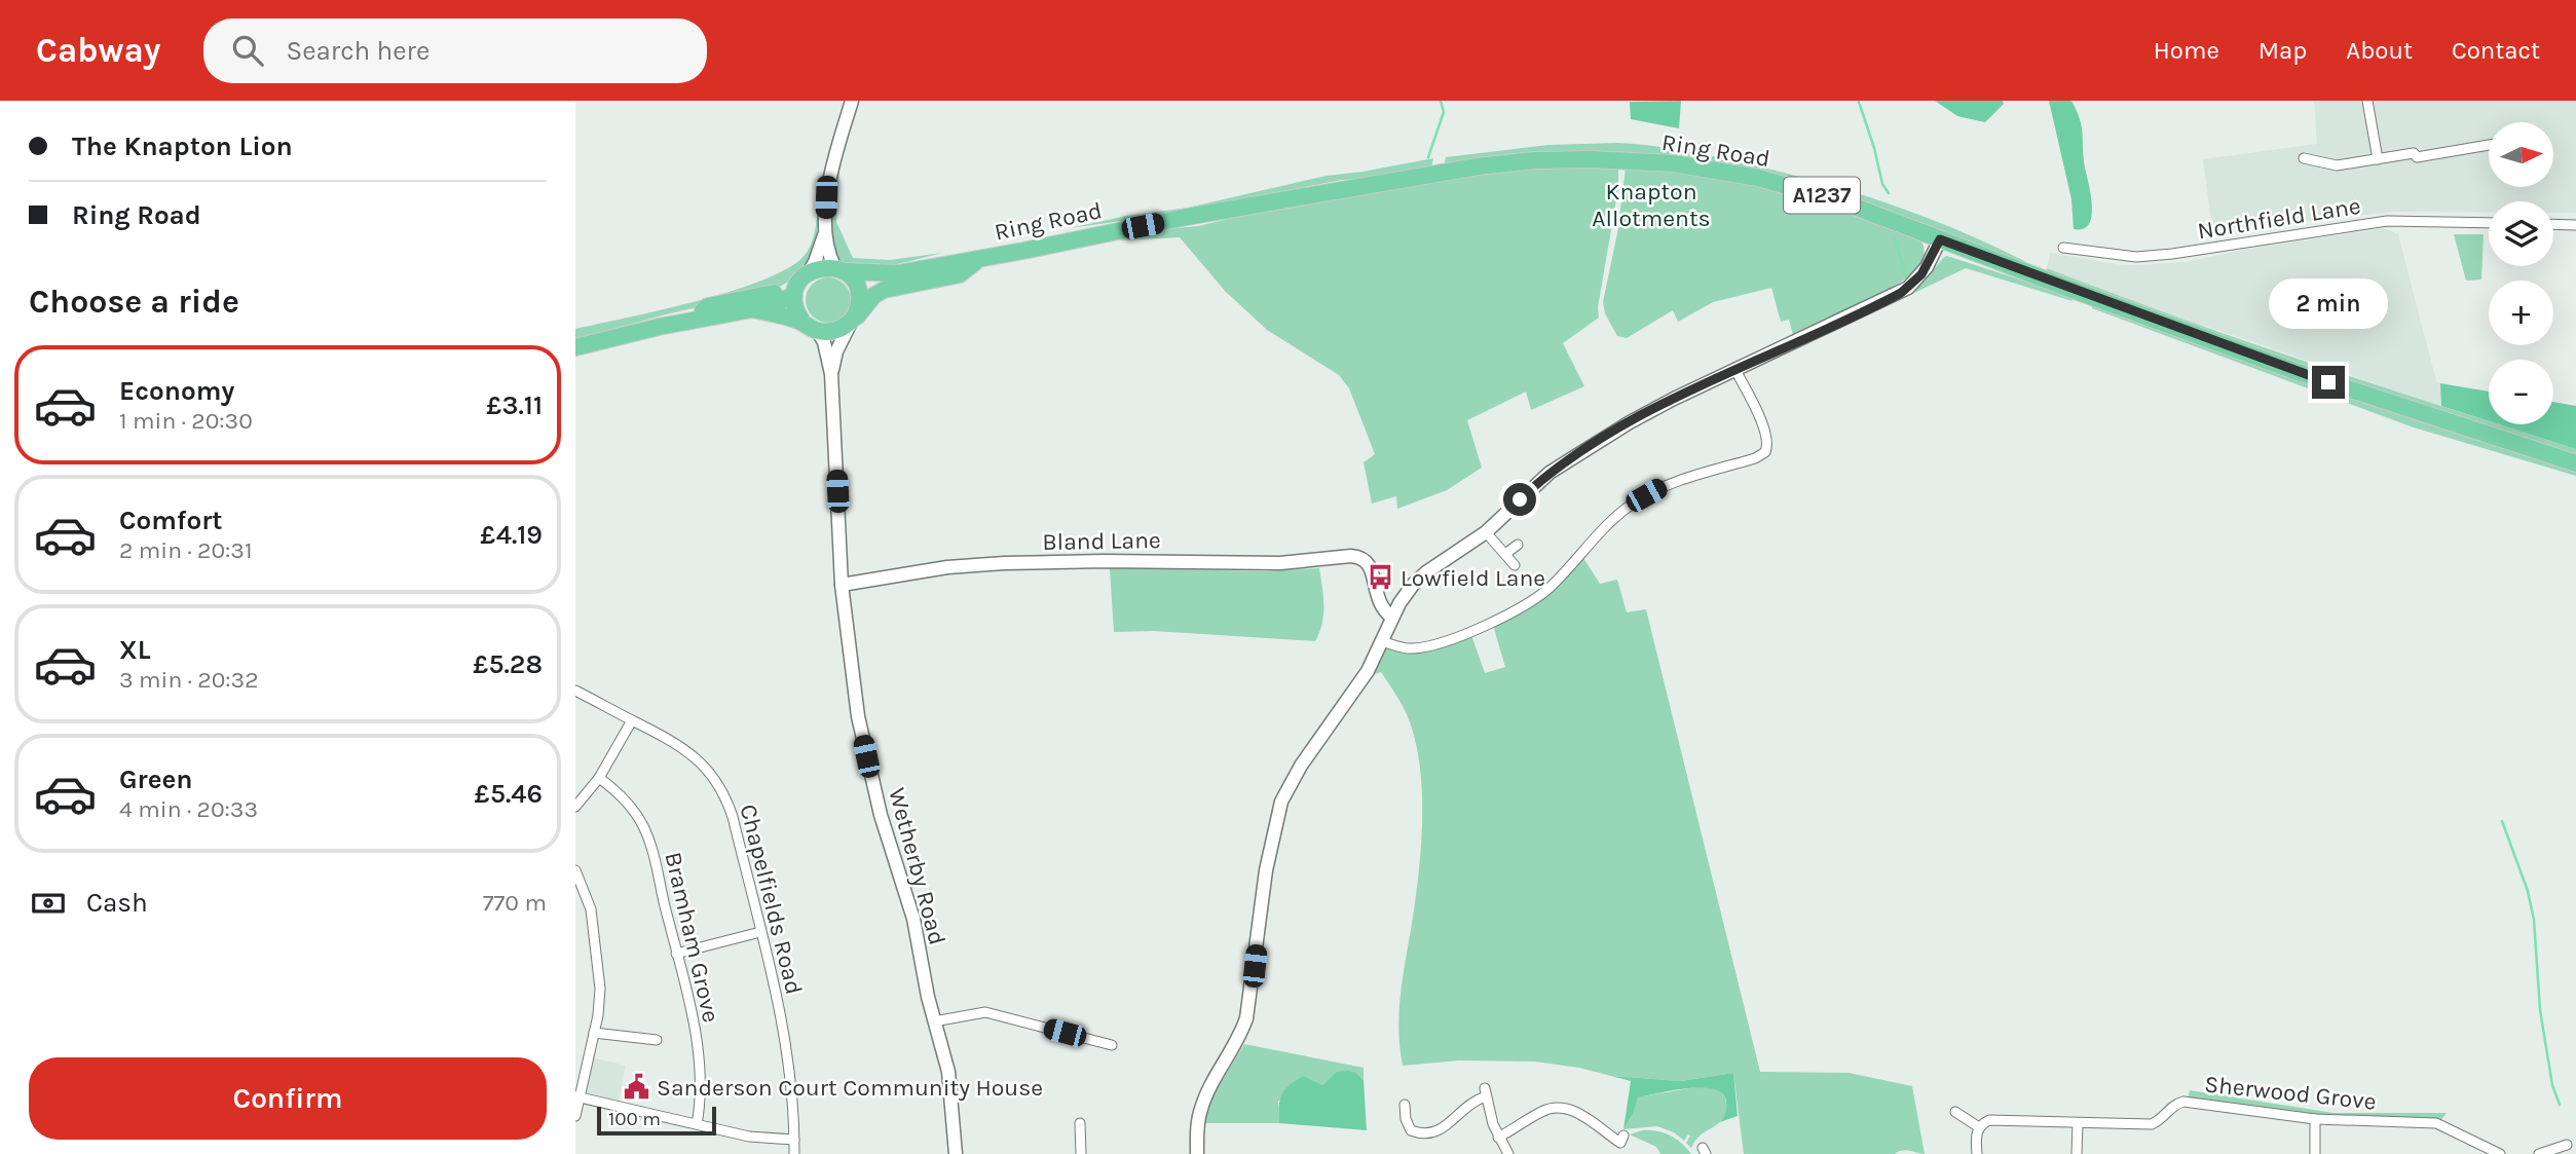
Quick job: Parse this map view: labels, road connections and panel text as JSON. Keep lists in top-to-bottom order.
{
  "streets": {
    "highway": ["Ring Road", "A1237"],
    "street": [
      "Northfield Lane",
      "Bland Lane",
      "Wetherby Road",
      "Chapelfields Road",
      "Bramham Grove",
      "Sherwood Grove"
    ]
  },
  "crossings": [
    ["Ring Road", "Wetherby Road"],
    ["Bland Lane", "Wetherby Road"]
  ],
  "parks": ["Knapton Allotments"],
  "places": {
    "bus stop": ["Lowfield Lane"],
    "public building": ["Sanderson Court Community House"]
  },
  "scale_bar": "100 m",
  "north": "right",
  "page": {
    "header": "Cabway",
    "search": "Search here",
    "nav": [
      "Home",
      "Map",
      "About",
      "Contact"
    ],
    "banner": ["The Knapton Lion", "Ring Road"],
    "map_buttons": ["+", "−"],
    "heading": "Choose a ride",
    "bubble": "2 min",
    "list": [
      {
        "name": "Economy",
        "note": "1 min · 20:30",
        "value": "£3.11"
      },
      {
        "name": "Comfort",
        "note": "2 min · 20:31",
        "value": "£4.19"
      },
      {
        "name": "XL",
        "note": "3 min · 20:32",
        "value": "£5.28"
      },
      {
        "name": "Green",
        "note": "4 min · 20:33",
        "value": "£5.46"
      }
    ],
    "pay": ["Cash", "770 m"],
    "buttons": "Confirm",
    "scale": "100 m"
  }
}
